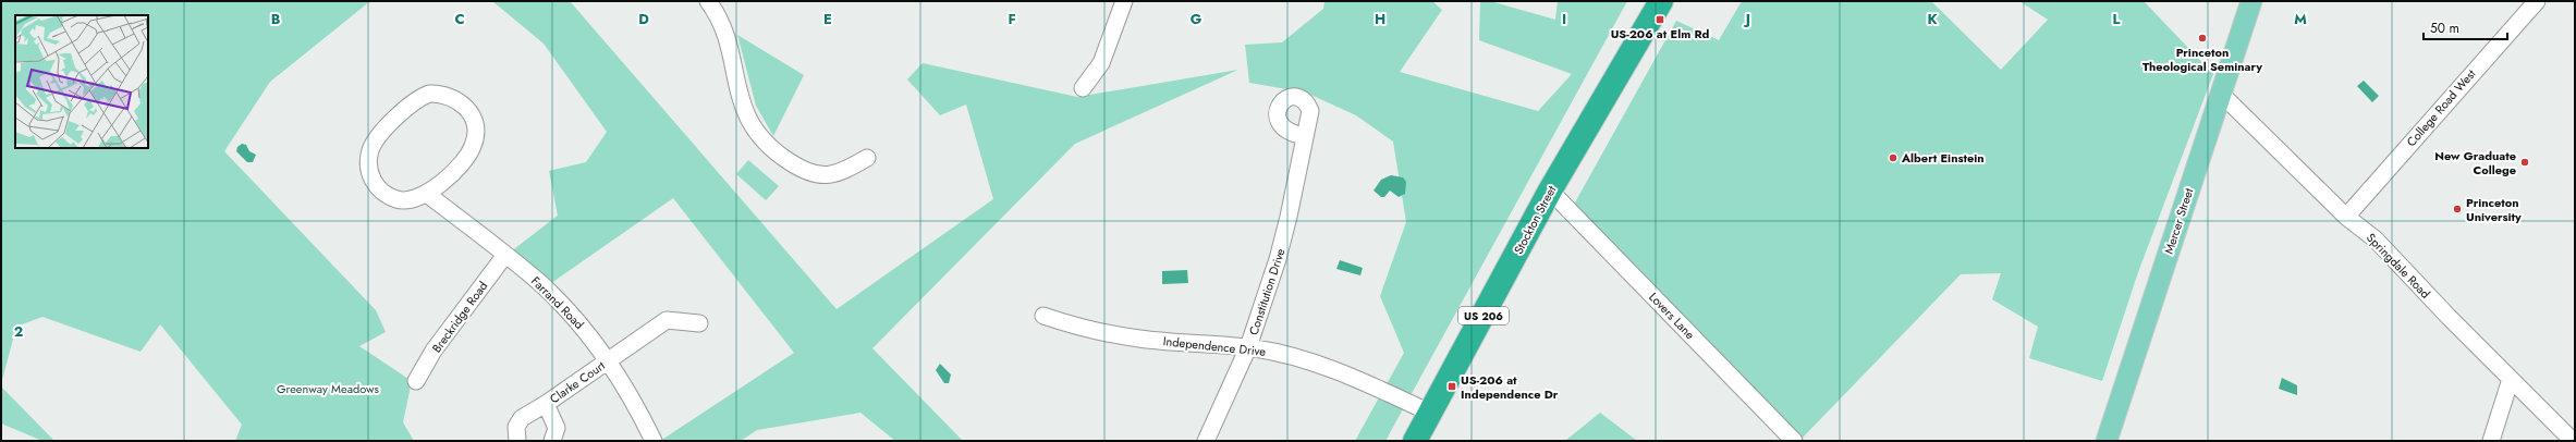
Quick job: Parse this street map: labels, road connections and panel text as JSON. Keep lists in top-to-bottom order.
{
  "streets": {
    "highway": ["Stockton Street", "US 206"],
    "main road": ["Mercer Street"],
    "street": [
      "College Road West",
      "Springdale Road",
      "Constitution Drive",
      "Farrand Road",
      "Lovers Lane",
      "Breckridge Road",
      "Independence Drive",
      "Clarke Court"
    ]
  },
  "crossings": [
    ["College Road West", "Springdale Road"],
    ["Stockton Street", "Lovers Lane"],
    ["Stockton Street", "Independence Drive"],
    ["Mercer Street", "Springdale Road"],
    ["Constitution Drive", "Independence Drive"],
    ["Farrand Road", "Breckridge Road"],
    ["Farrand Road", "Clarke Court"]
  ],
  "parks": ["Greenway Meadows"],
  "places": {
    "transit": ["US-206 at Elm Rd", "US-206 at Independence Dr"],
    "other": [
      "Princeton Theological Seminary",
      "Albert Einstein",
      "New Graduate College",
      "Princeton University"
    ]
  },
  "scale_bar": "50 m",
  "grid": {
    "columns": [
      "B",
      "C",
      "D",
      "E",
      "F",
      "G",
      "H",
      "I",
      "J",
      "K",
      "L",
      "M"
    ],
    "rows": ["2"]
  }
}
